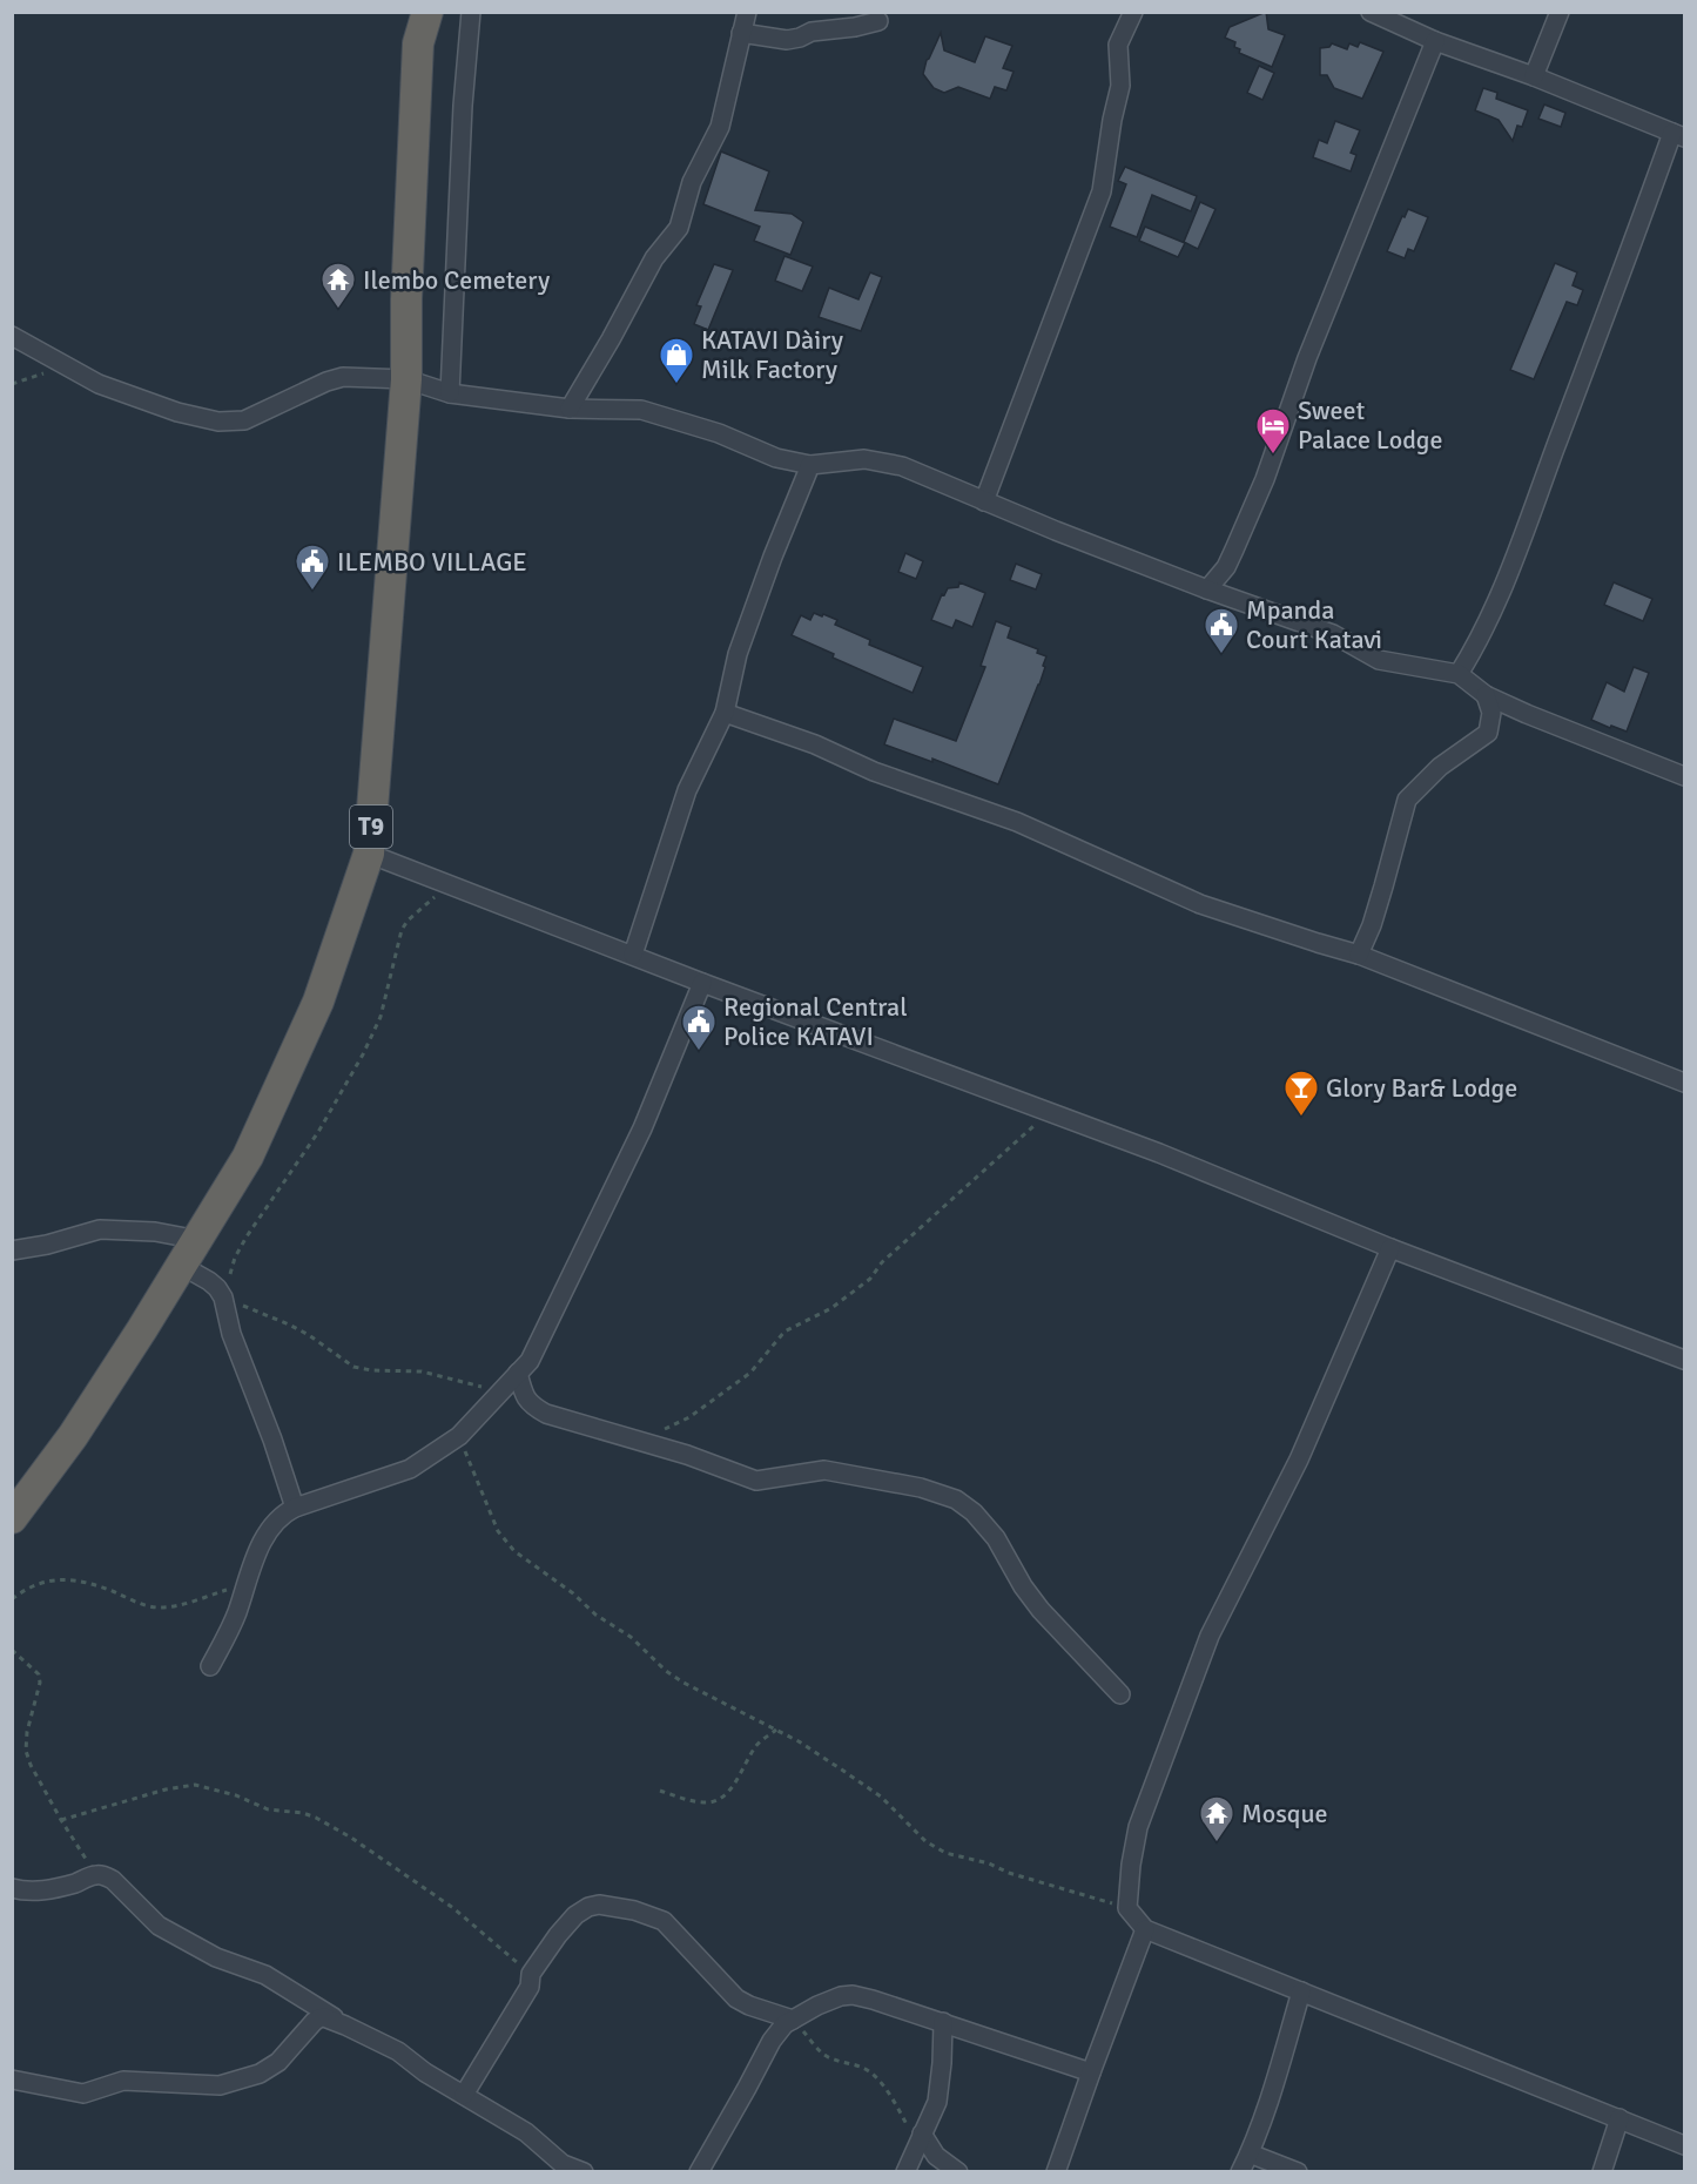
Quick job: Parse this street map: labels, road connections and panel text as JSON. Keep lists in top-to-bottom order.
{
  "streets": {
    "highway": ["T9"]
  },
  "places": {
    "temple": ["Ilembo Cemetery", "Mosque"],
    "shop": ["KATAVI Dàiry Milk Factory"],
    "hotel": ["Sweet Palace Lodge"],
    "public building": ["ILEMBO VILLAGE", "Mpanda Court Katavi", "Regional Central Police KATAVI"],
    "bar": ["Glory Bar& Lodge"]
  }
}
